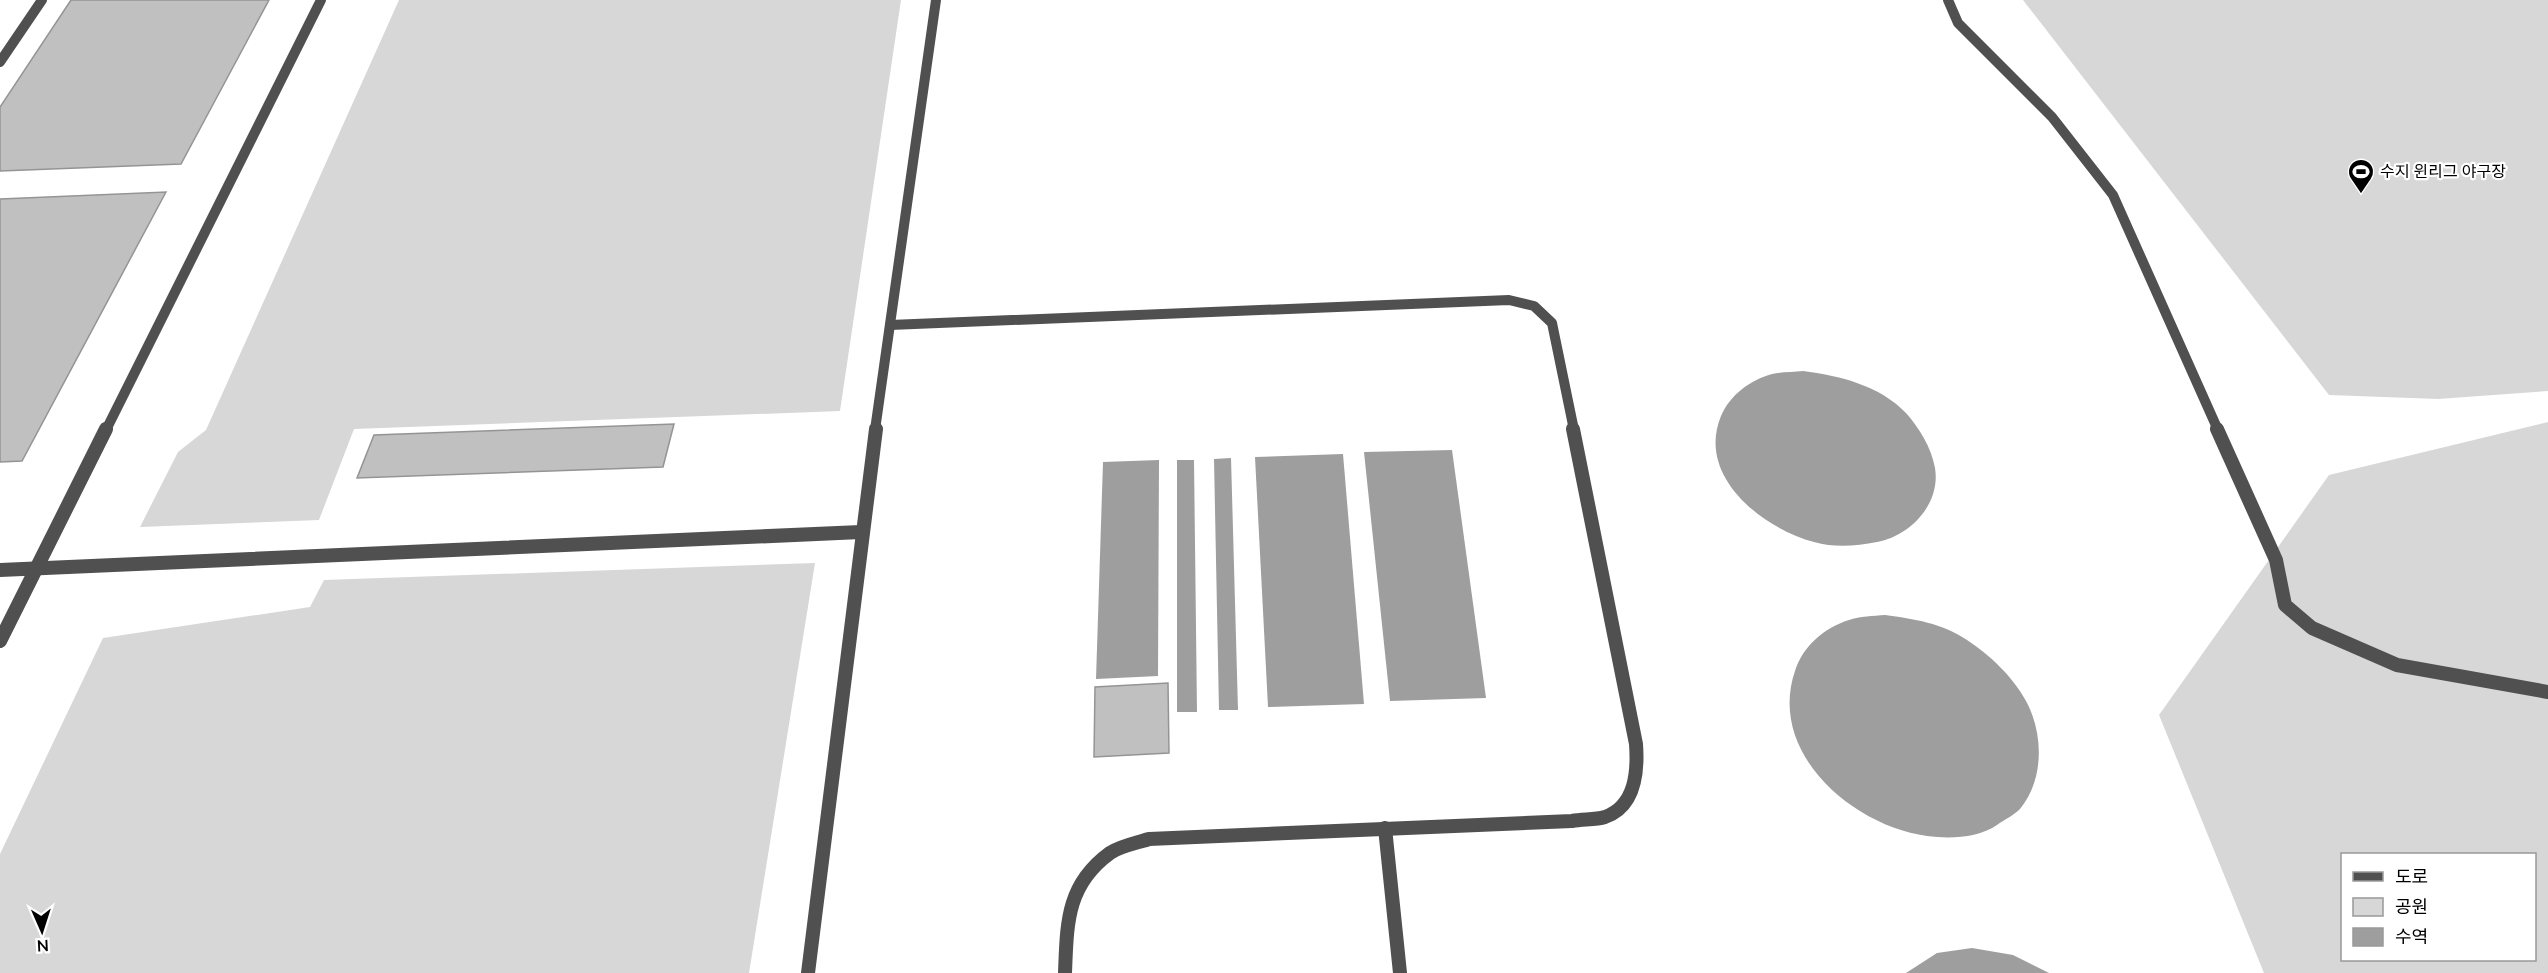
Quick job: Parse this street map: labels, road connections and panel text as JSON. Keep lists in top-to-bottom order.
{
  "places": {
    "sports": ["수지 윈리그 야구장"]
  },
  "legend": ["도로", "공원", "수역"],
  "north": "bottom"
}
